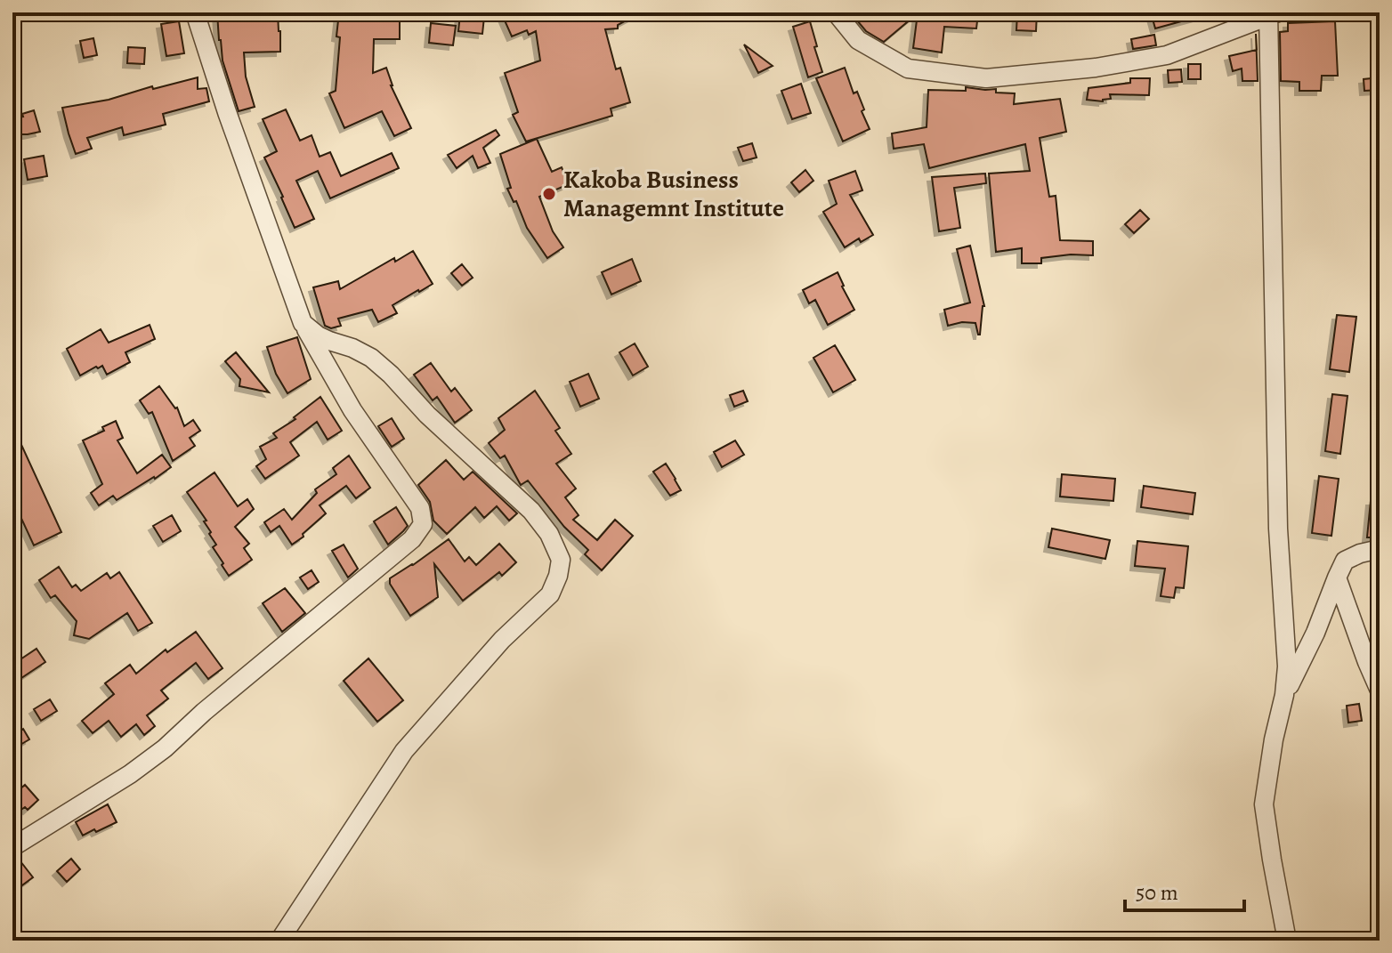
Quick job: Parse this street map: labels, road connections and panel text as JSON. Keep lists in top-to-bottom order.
{
  "places": ["Kakoba Business Managemnt Institute"],
  "scale_bar": "50 m"
}
